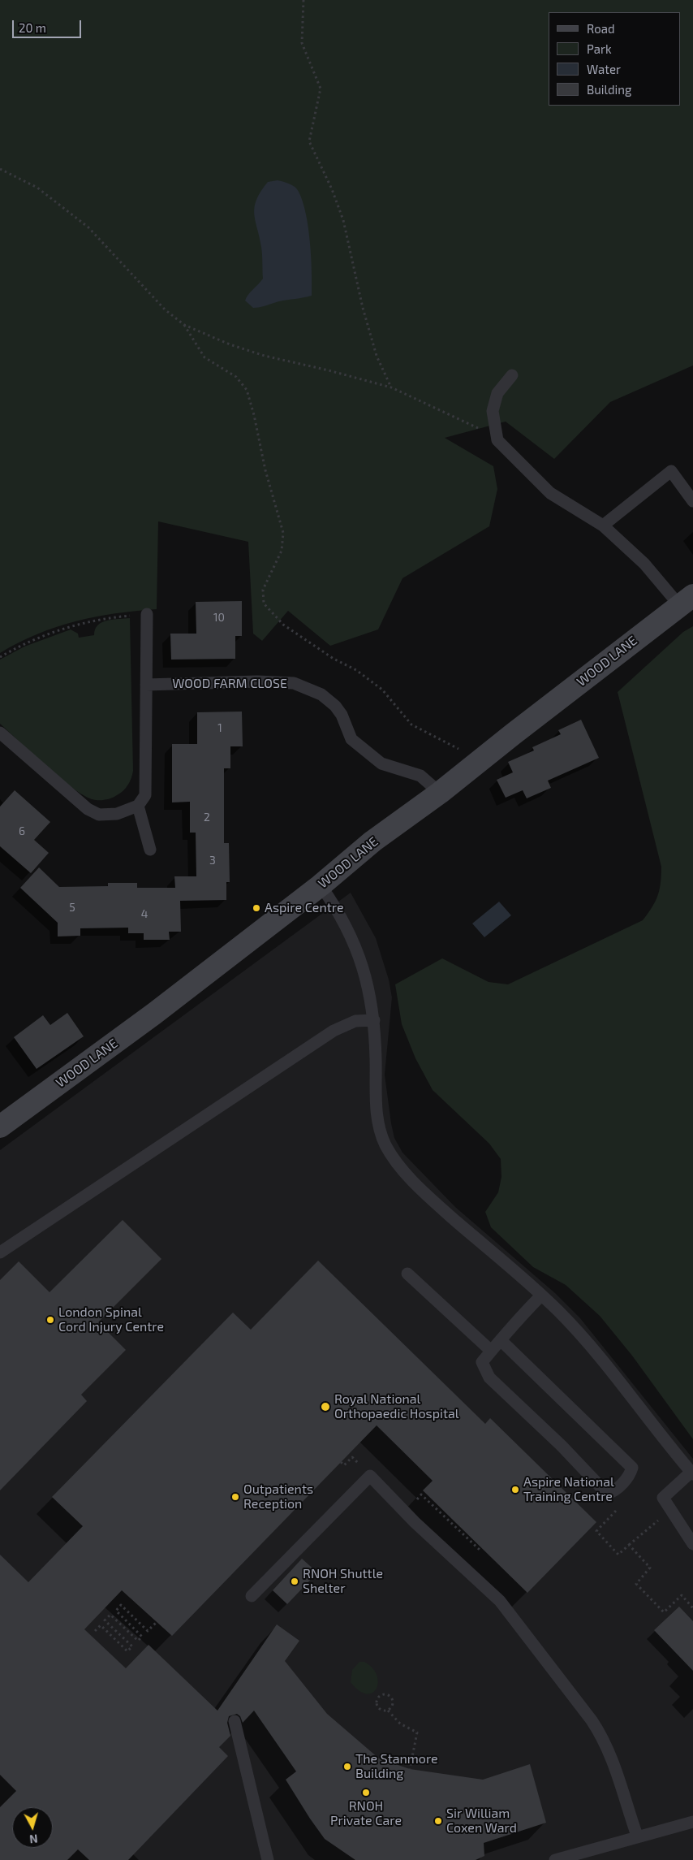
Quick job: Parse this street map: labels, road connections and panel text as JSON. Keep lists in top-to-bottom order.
{
  "streets": {
    "street": ["WOOD LANE"],
    "lane": ["WOOD FARM CLOSE"]
  },
  "crossings": [
    ["WOOD LANE", "WOOD FARM CLOSE"]
  ],
  "places": [
    "Aspire Centre",
    "London Spinal Cord Injury Centre",
    "Royal National Orthopaedic Hospital",
    "Aspire National Training Centre",
    "Outpatients Reception",
    "RNOH Shuttle Shelter",
    "The Stanmore Building",
    "RNOH Private Care",
    "Sir William Coxen Ward"
  ],
  "house_numbers": [
    "10",
    "1",
    "2",
    "6",
    "3",
    "5",
    "4"
  ],
  "legend": [
    "Road",
    "Park",
    "Water",
    "Building"
  ],
  "scale_bar": "20 m",
  "north": "bottom"
}
